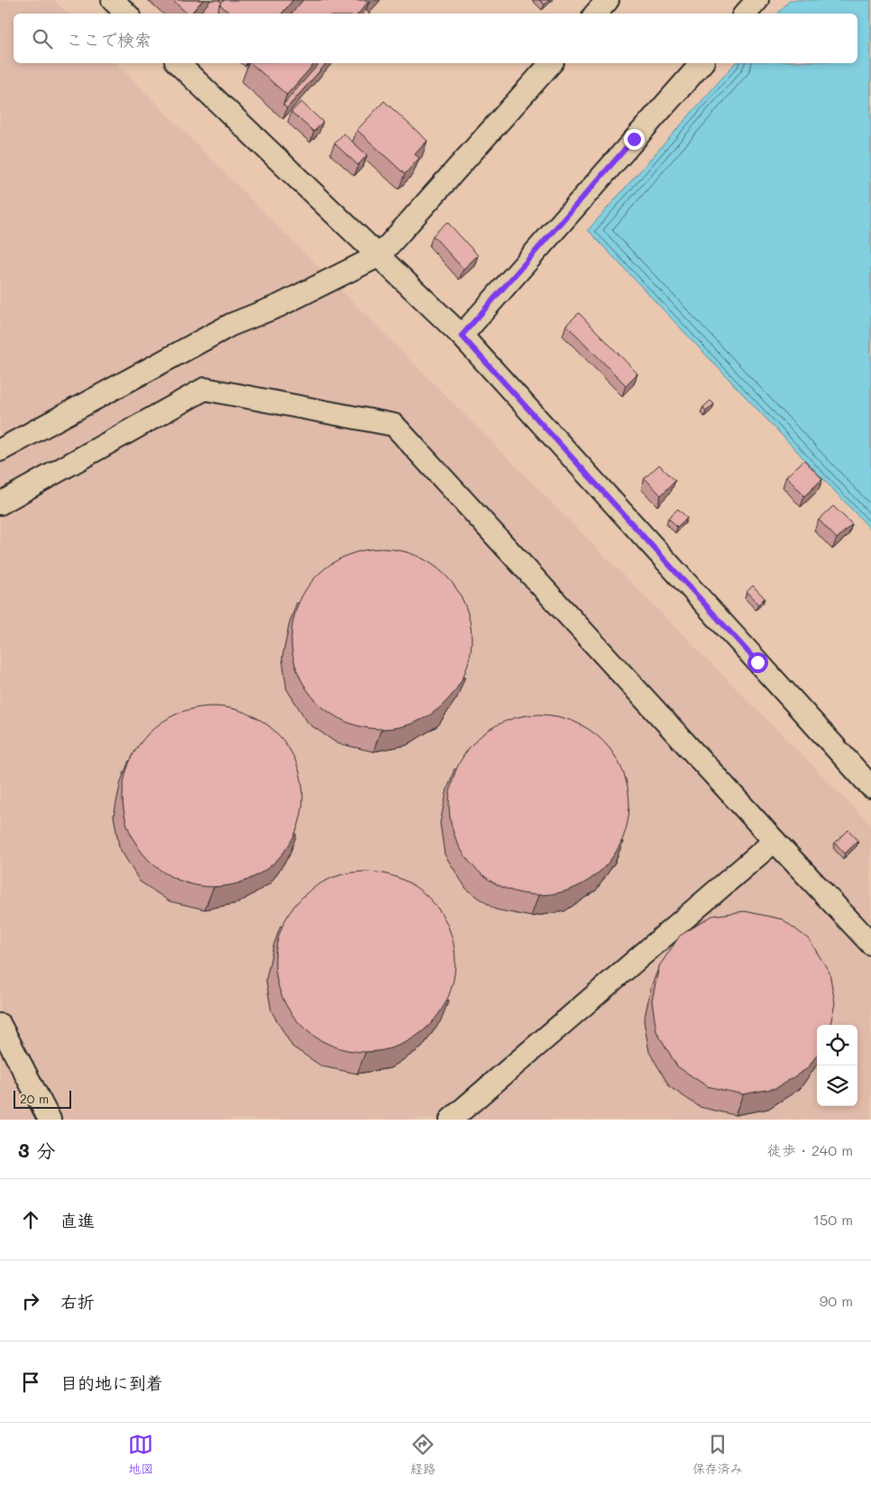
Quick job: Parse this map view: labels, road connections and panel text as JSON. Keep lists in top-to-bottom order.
{
  "scale_bar": "20 m",
  "page": {
    "search": "ここで検索",
    "scale": "20 m",
    "heading": ["3 分", "徒歩 · 240 m"],
    "list": [
      ["直進", "150 m"],
      ["右折", "90 m"],
      "目的地に到着"
    ],
    "nav": ["地図", "経路", "保存済み"]
  }
}
